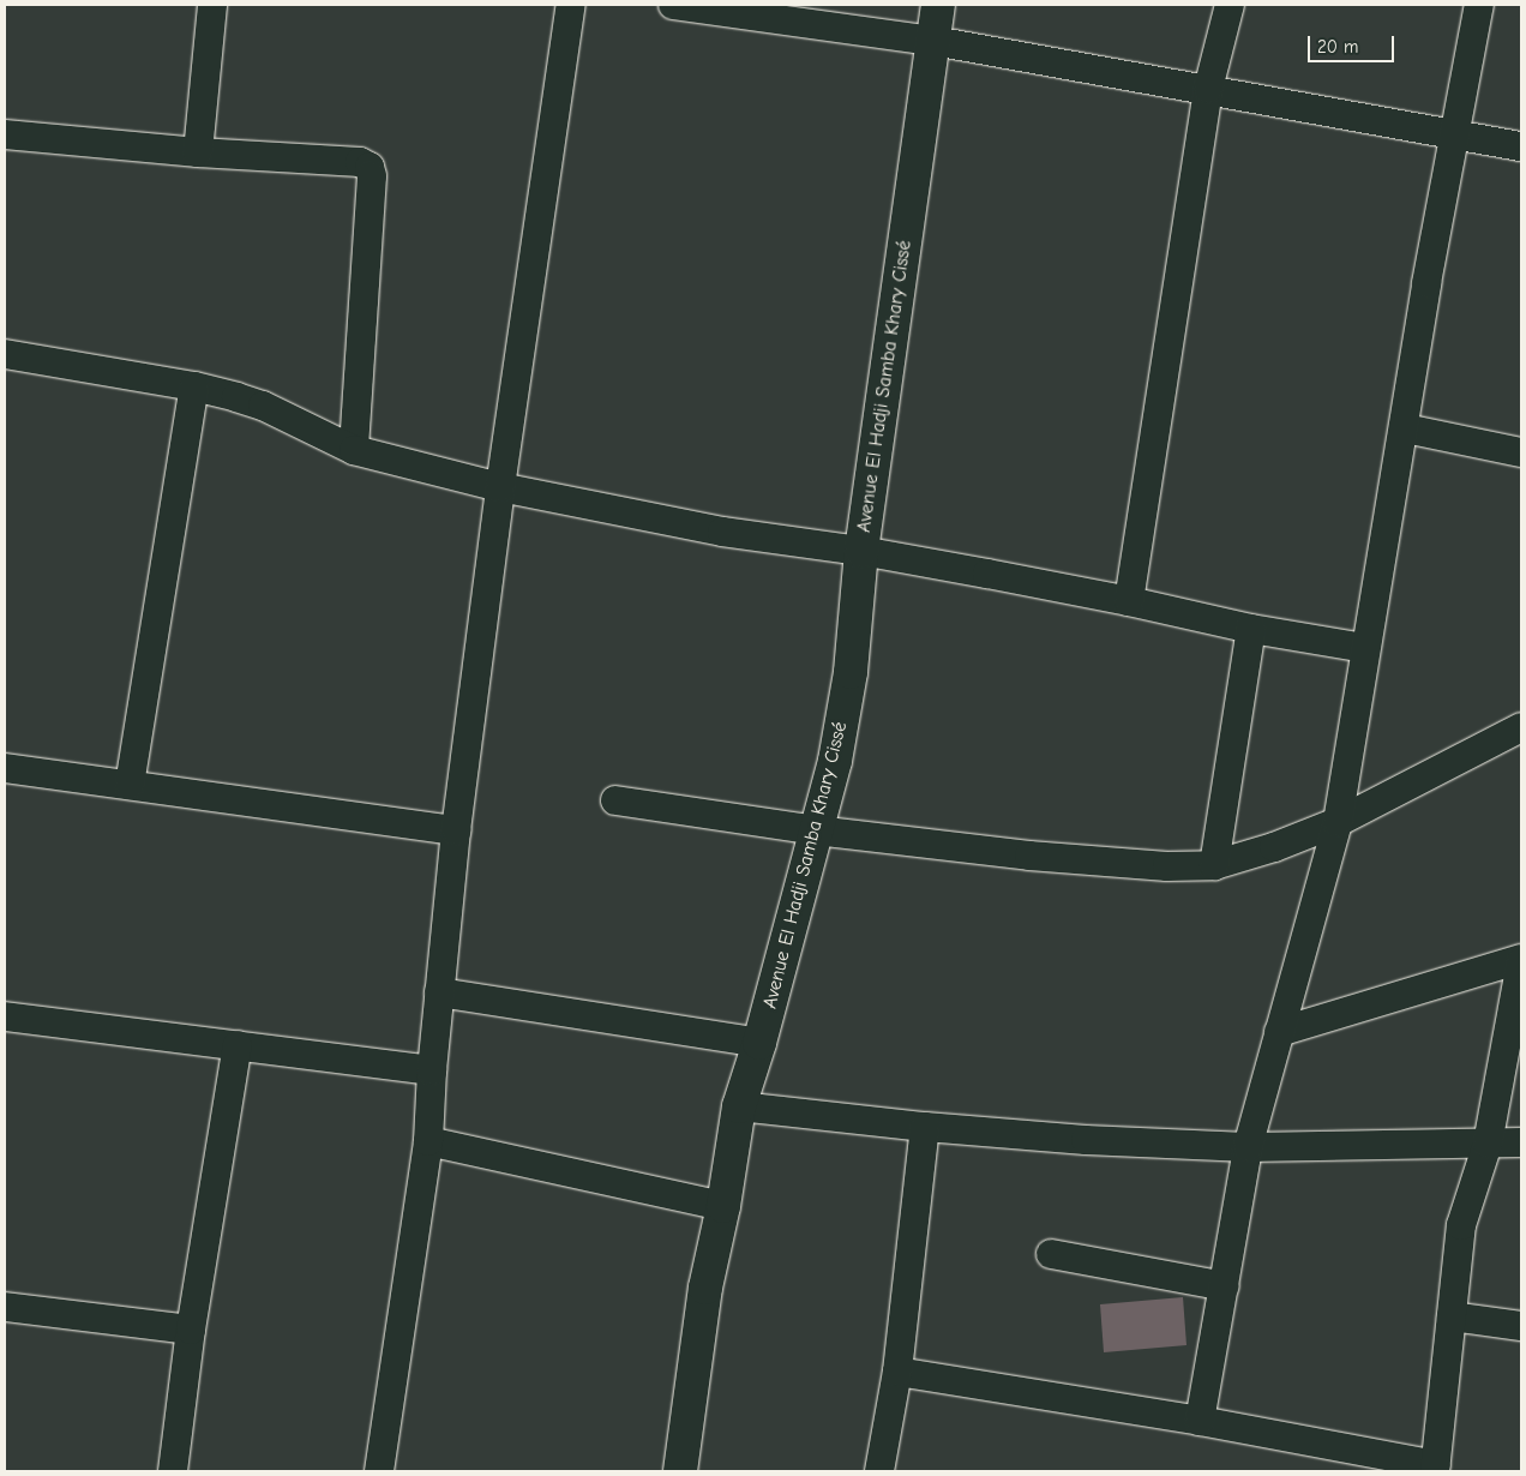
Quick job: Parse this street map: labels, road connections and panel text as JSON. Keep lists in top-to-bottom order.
{
  "streets": {
    "street": ["Avenue El Hadji Samba Khary Cissé"]
  },
  "scale_bar": "20 m"
}
